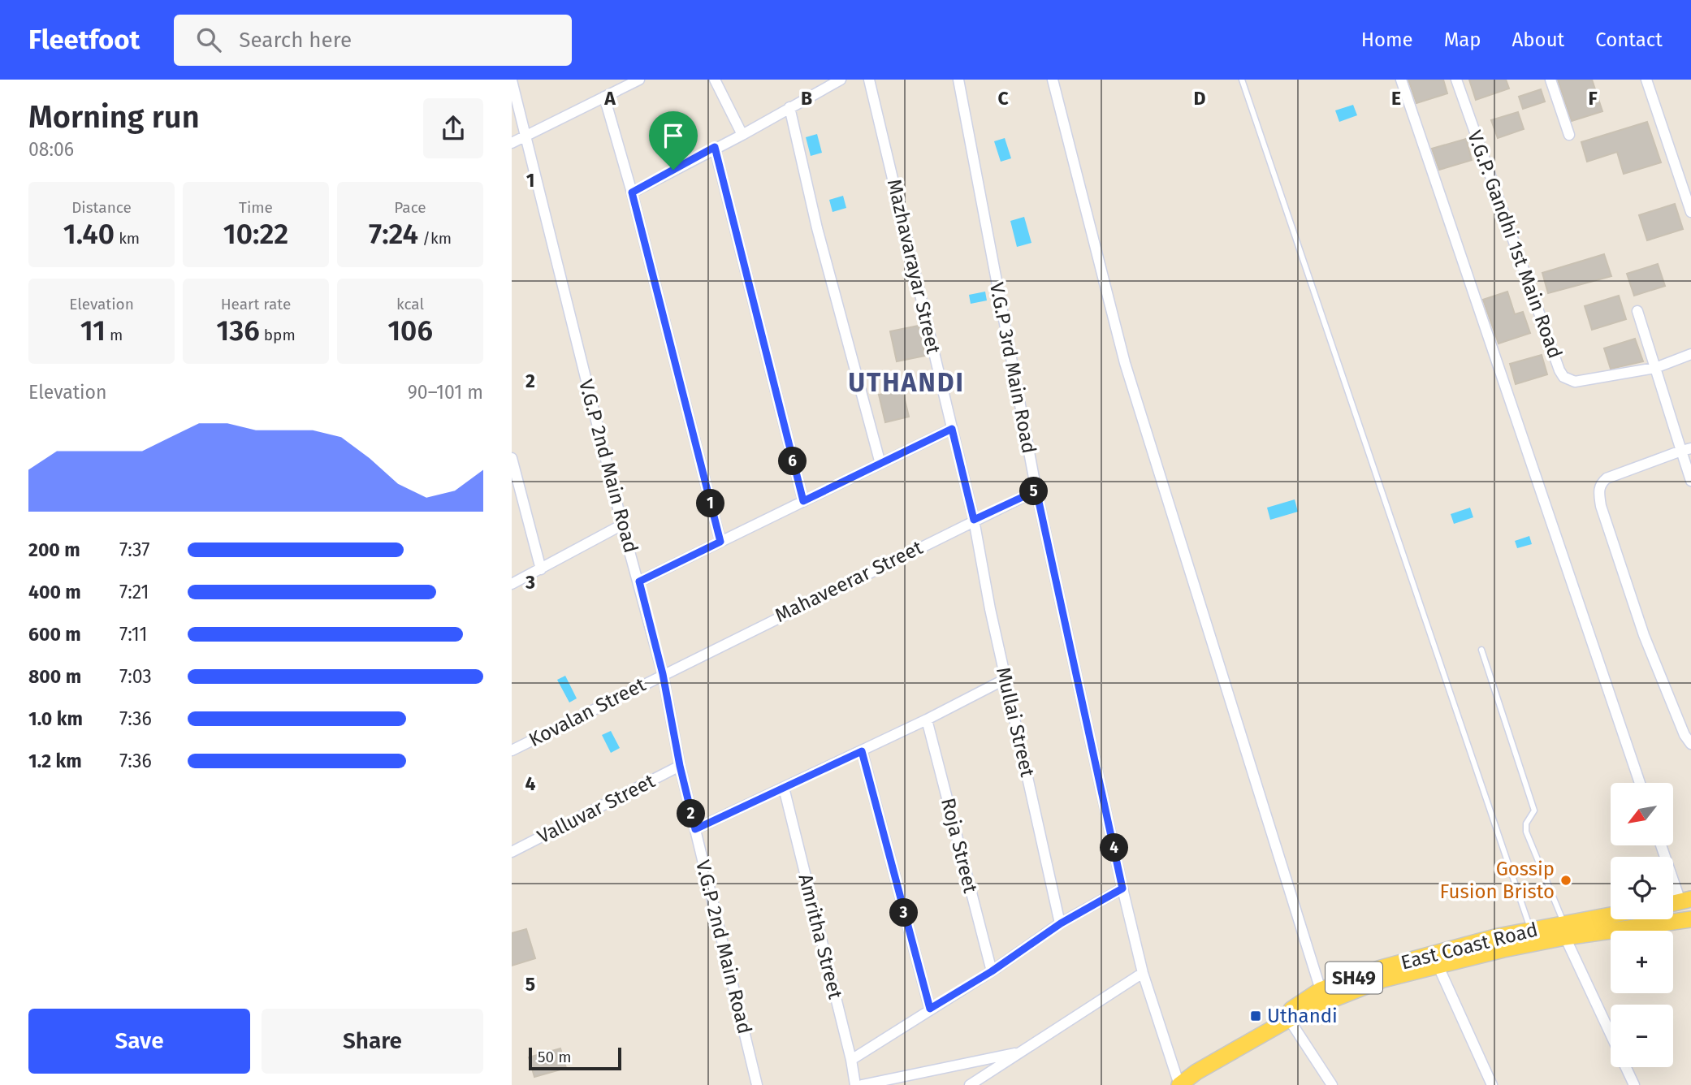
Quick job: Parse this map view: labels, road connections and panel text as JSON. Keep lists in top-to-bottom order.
{
  "streets": {
    "main road": ["East Coast Road", "SH49"],
    "street": [
      "V.G.P. Gandhi 1st Main Road",
      "Mazhavarayar Street",
      "V.G.P 3rd Main Road",
      "V.G.P 2nd Main Road",
      "Mahaveerar Street",
      "Kovalan Street",
      "Mullai Street",
      "Valluvar Street",
      "Roja Street",
      "Amritha Street"
    ]
  },
  "crossings": [
    ["Mazhavarayar Street", "Mahaveerar Street"],
    ["Mazhavarayar Street", "Mullai Street"],
    ["V.G.P 3rd Main Road", "Mahaveerar Street"],
    ["V.G.P 3rd Main Road", "East Coast Road"],
    ["V.G.P 2nd Main Road", "Mahaveerar Street"],
    ["V.G.P 2nd Main Road", "Kovalan Street"],
    ["V.G.P 2nd Main Road", "Valluvar Street"],
    ["Mahaveerar Street", "Kovalan Street"],
    ["Mahaveerar Street", "Mullai Street"]
  ],
  "districts": ["UTHANDI"],
  "places": {
    "other": ["Gossip Fusion Bristo"],
    "transit": ["Uthandi"]
  },
  "scale_bar": "50 m",
  "north": "bottom left",
  "page": {
    "header": "Fleetfoot",
    "search": "Search here",
    "nav": [
      "Home",
      "Map",
      "About",
      "Contact"
    ],
    "heading": ["Morning run", "08:06"],
    "stats": [
      ["Distance", "1.40 km"],
      ["Time", "10:22"],
      ["Pace", "7:24 /km"],
      ["Elevation", "11 m"],
      ["Heart rate", "136 bpm"],
      ["kcal", "106"]
    ],
    "chart": ["Elevation", "90–101 m"],
    "pins": [
      "6",
      "5",
      "1",
      "2",
      "4",
      "3"
    ],
    "list": [
      {
        "name": "200 m",
        "note": "7:37"
      },
      {
        "name": "400 m",
        "note": "7:21"
      },
      {
        "name": "600 m",
        "note": "7:11"
      },
      {
        "name": "800 m",
        "note": "7:03"
      },
      {
        "name": "1.0 km",
        "note": "7:36"
      },
      {
        "name": "1.2 km",
        "note": "7:36"
      }
    ],
    "map_buttons": ["+", "−"],
    "buttons": ["Save", "Share"],
    "scale": "50 m"
  },
  "grid": {
    "columns": [
      "A",
      "B",
      "C",
      "D",
      "E",
      "F"
    ],
    "rows": [
      "1",
      "2",
      "3",
      "4",
      "5"
    ]
  }
}
